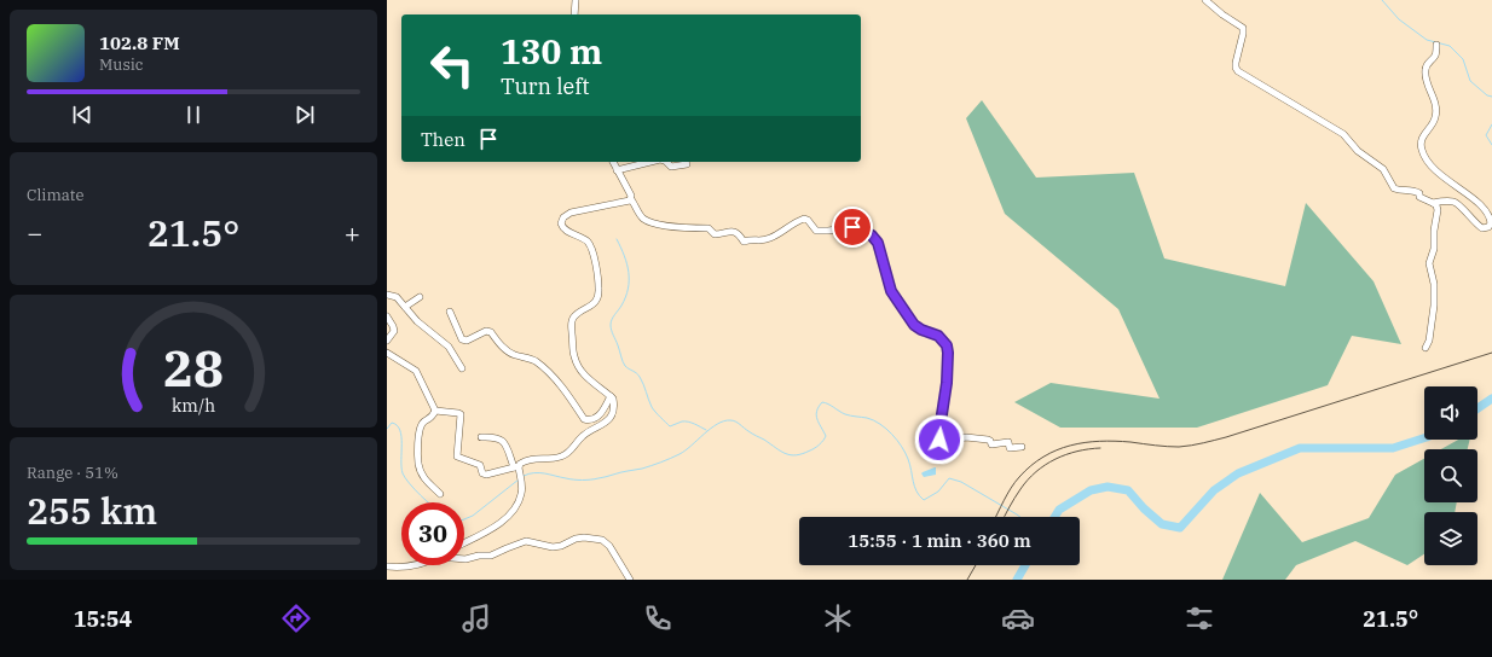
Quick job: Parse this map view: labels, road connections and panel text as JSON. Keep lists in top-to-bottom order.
{
  "page": {
    "turn": ["130 m", "Turn left"],
    "song": ["102.8 FM", "Music"],
    "then": "Then",
    "tile": [
      "Climate",
      ["Range · 51%", "255 km"]
    ],
    "heat": ["−", "21.5°", "+"],
    "limit": "30",
    "trip": "15:55 · 1 min · 360 m",
    "tabs": ["15:54", "21.5°"],
    "gauge": ["28", "km/h"]
  }
}
